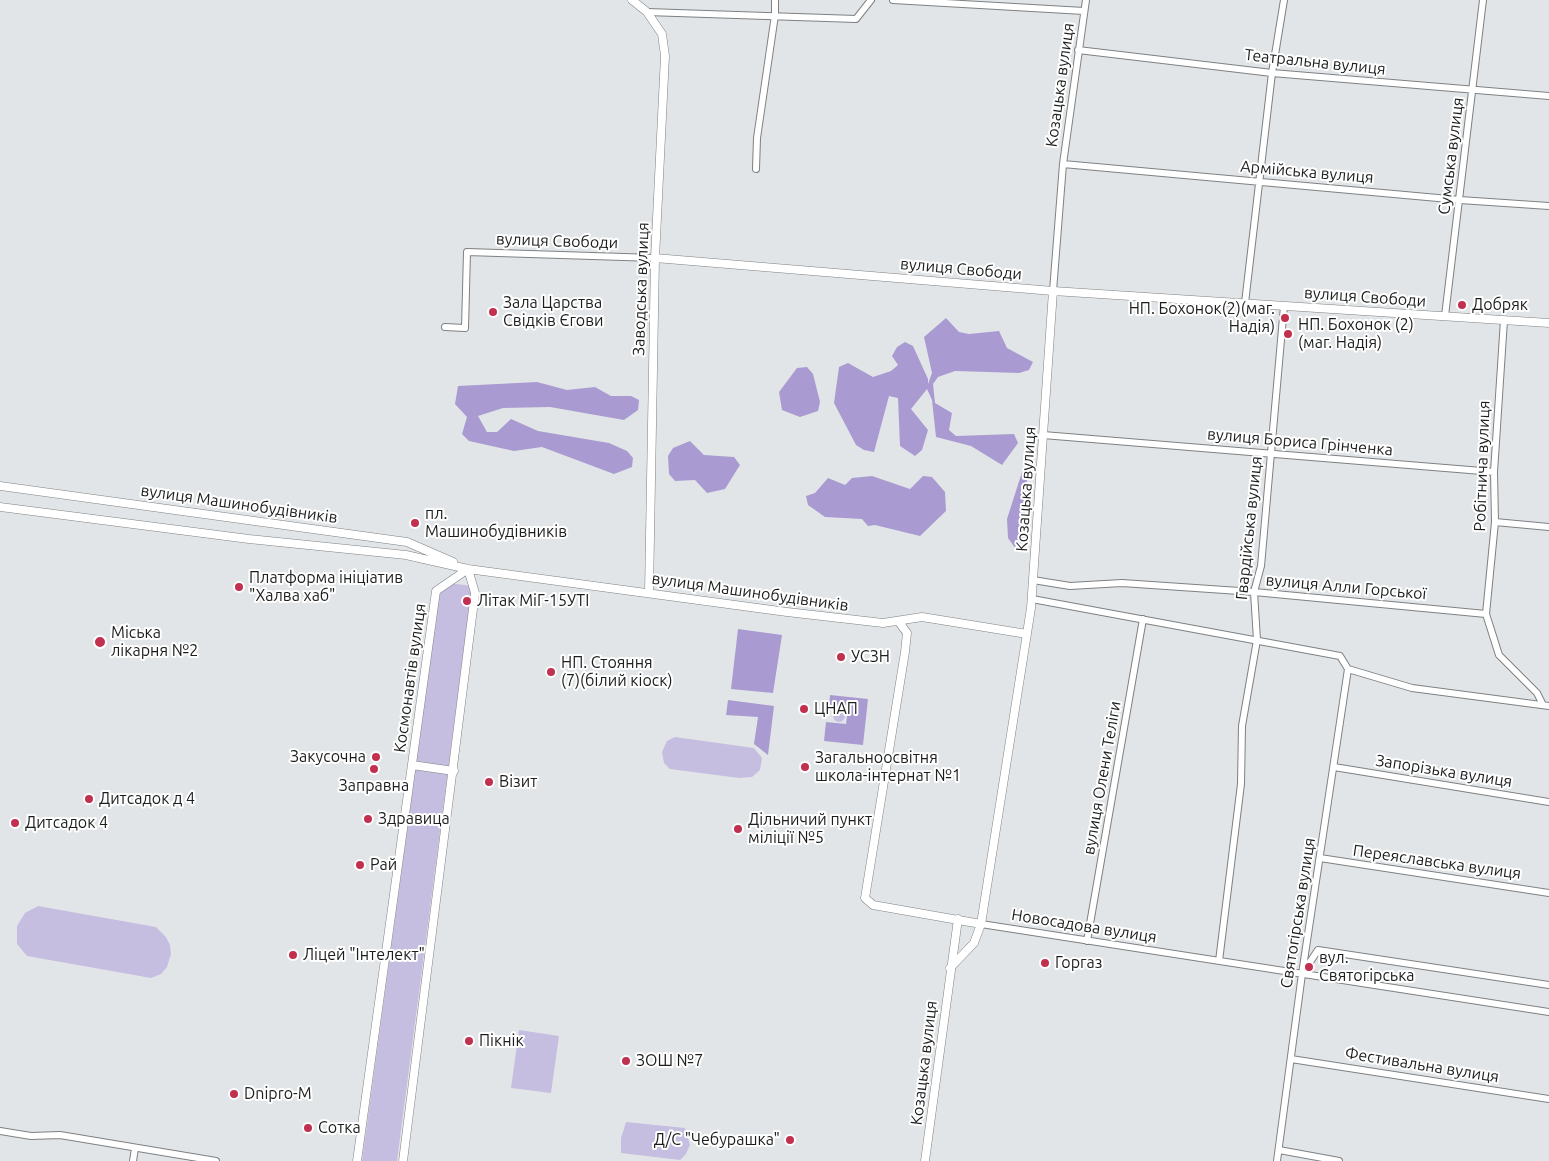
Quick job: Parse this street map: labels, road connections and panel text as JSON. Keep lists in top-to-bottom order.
{
  "streets": {
    "street": [
      "Театральна вулиця",
      "Козацька вулиця",
      "Сумська вулиця",
      "Армійська вулиця",
      "вулиця Свободи",
      "Заводська вулиця",
      "вулиця Бориса Грінченка",
      "Робітнича вулиця",
      "вулиця Машинобудівників",
      "Гвардійська вулиця",
      "вулиця Алли Горської",
      "Космонавтів вулиця",
      "Запорізька вулиця",
      "вулиця Олени Теліги",
      "Переяславська вулиця",
      "Святогірська вулиця",
      "Новосадова вулиця",
      "Фестивальна вулиця"
    ]
  },
  "crossings": [
    ["Театральна вулиця", "Козацька вулиця"],
    ["Театральна вулиця", "Сумська вулиця"],
    ["Козацька вулиця", "Армійська вулиця"],
    ["Козацька вулиця", "вулиця Свободи"],
    ["Козацька вулиця", "вулиця Бориса Грінченка"],
    ["Козацька вулиця", "вулиця Машинобудівників"],
    ["Козацька вулиця", "вулиця Алли Горської"],
    ["Козацька вулиця", "Новосадова вулиця"],
    ["Сумська вулиця", "Армійська вулиця"],
    ["Сумська вулиця", "вулиця Свободи"],
    ["вулиця Свободи", "Заводська вулиця"],
    ["вулиця Свободи", "Робітнича вулиця"],
    ["вулиця Свободи", "Гвардійська вулиця"],
    ["Заводська вулиця", "вулиця Машинобудівників"],
    ["вулиця Бориса Грінченка", "Робітнича вулиця"],
    ["вулиця Бориса Грінченка", "Гвардійська вулиця"],
    ["Робітнича вулиця", "вулиця Алли Горської"],
    ["вулиця Машинобудівників", "Космонавтів вулиця"],
    ["вулиця Машинобудівників", "Новосадова вулиця"],
    ["Гвардійська вулиця", "вулиця Алли Горської"],
    ["Гвардійська вулиця", "Новосадова вулиця"],
    ["Запорізька вулиця", "Святогірська вулиця"],
    ["вулиця Олени Теліги", "Новосадова вулиця"],
    ["Переяславська вулиця", "Святогірська вулиця"],
    ["Святогірська вулиця", "Новосадова вулиця"],
    ["Святогірська вулиця", "Фестивальна вулиця"]
  ],
  "places": [
    "Добряк",
    "Зала Царства Свідків Єгови",
    "НП. Бохонок(2)(маг. Надія)",
    "НП. Бохонок (2) (маг. Надія)",
    "пл. Машинобудівників",
    "Платформа ініціатив \"Халва хаб\"",
    "Літак МіГ-15УТІ",
    "Міська лікарня №2",
    "УСЗН",
    "НП. Стояння (7)(білий кіоск)",
    "ЦНАП",
    "Закусочна",
    "Загальноосвітня школа-інтернат №1",
    "Заправна",
    "Візит",
    "Дитсадок д 4",
    "Здравица",
    "Дитсадок 4",
    "Дільничий пункт міліції №5",
    "Рай",
    "Ліцей \"Інтелект\"",
    "Горгаз",
    "вул. Святогірська",
    "Пікнік",
    "ЗОШ №7",
    "Dnipro-M",
    "Сотка",
    "Д/С \"Чебурашка\""
  ]
}
